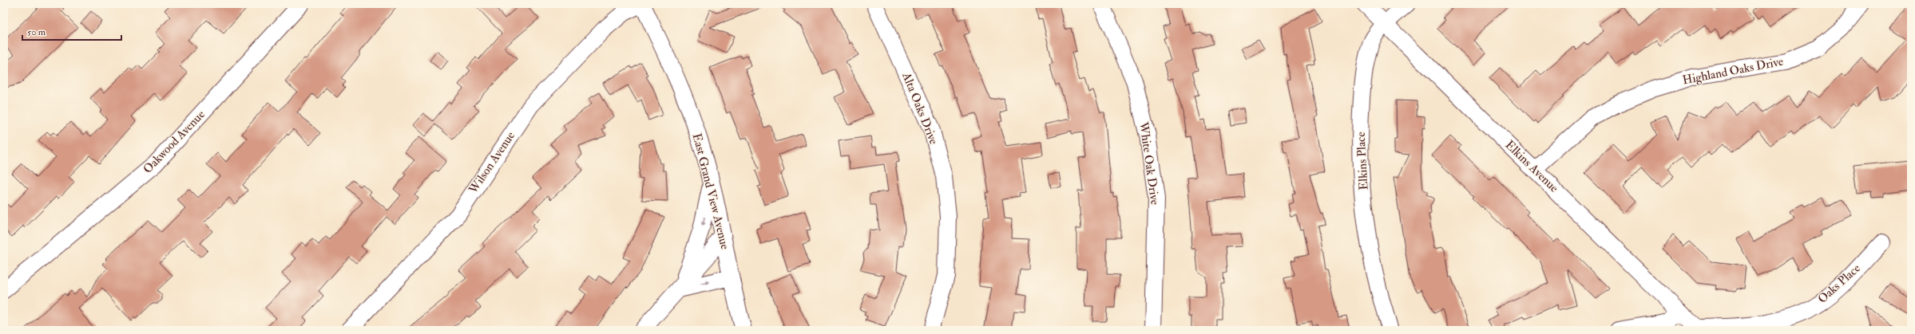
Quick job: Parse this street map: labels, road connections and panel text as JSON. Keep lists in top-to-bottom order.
{
  "streets": {
    "street": [
      "Highland Oaks Drive",
      "Alta Oaks Drive",
      "Oakwood Avenue",
      "Elkins Place",
      "Wilson Avenue",
      "White Oak Drive",
      "Elkins Avenue",
      "East Grand View Avenue",
      "Oaks Place"
    ]
  },
  "crossings": [
    ["Highland Oaks Drive", "Elkins Avenue"],
    ["Elkins Place", "Elkins Avenue"],
    ["Wilson Avenue", "East Grand View Avenue"],
    ["Elkins Avenue", "Oaks Place"]
  ],
  "scale_bar": "50 m"
}
